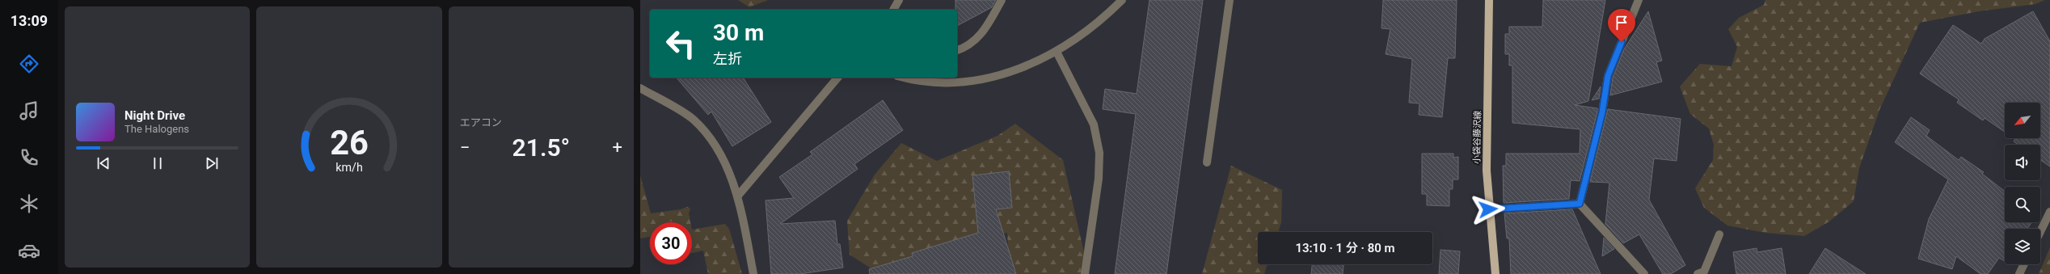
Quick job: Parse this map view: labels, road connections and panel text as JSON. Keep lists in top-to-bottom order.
{
  "streets": {
    "main road": ["小袋谷藤沢線"]
  },
  "north": "bottom left",
  "page": {
    "tabs": "13:09",
    "tile": "エアコン",
    "turn": ["30 m", "左折"],
    "song": ["Night Drive", "The Halogens"],
    "heat": ["−", "21.5°", "+"],
    "limit": "30",
    "trip": "13:10 · 1 分 · 80 m",
    "gauge": ["26", "km/h"]
  }
}
